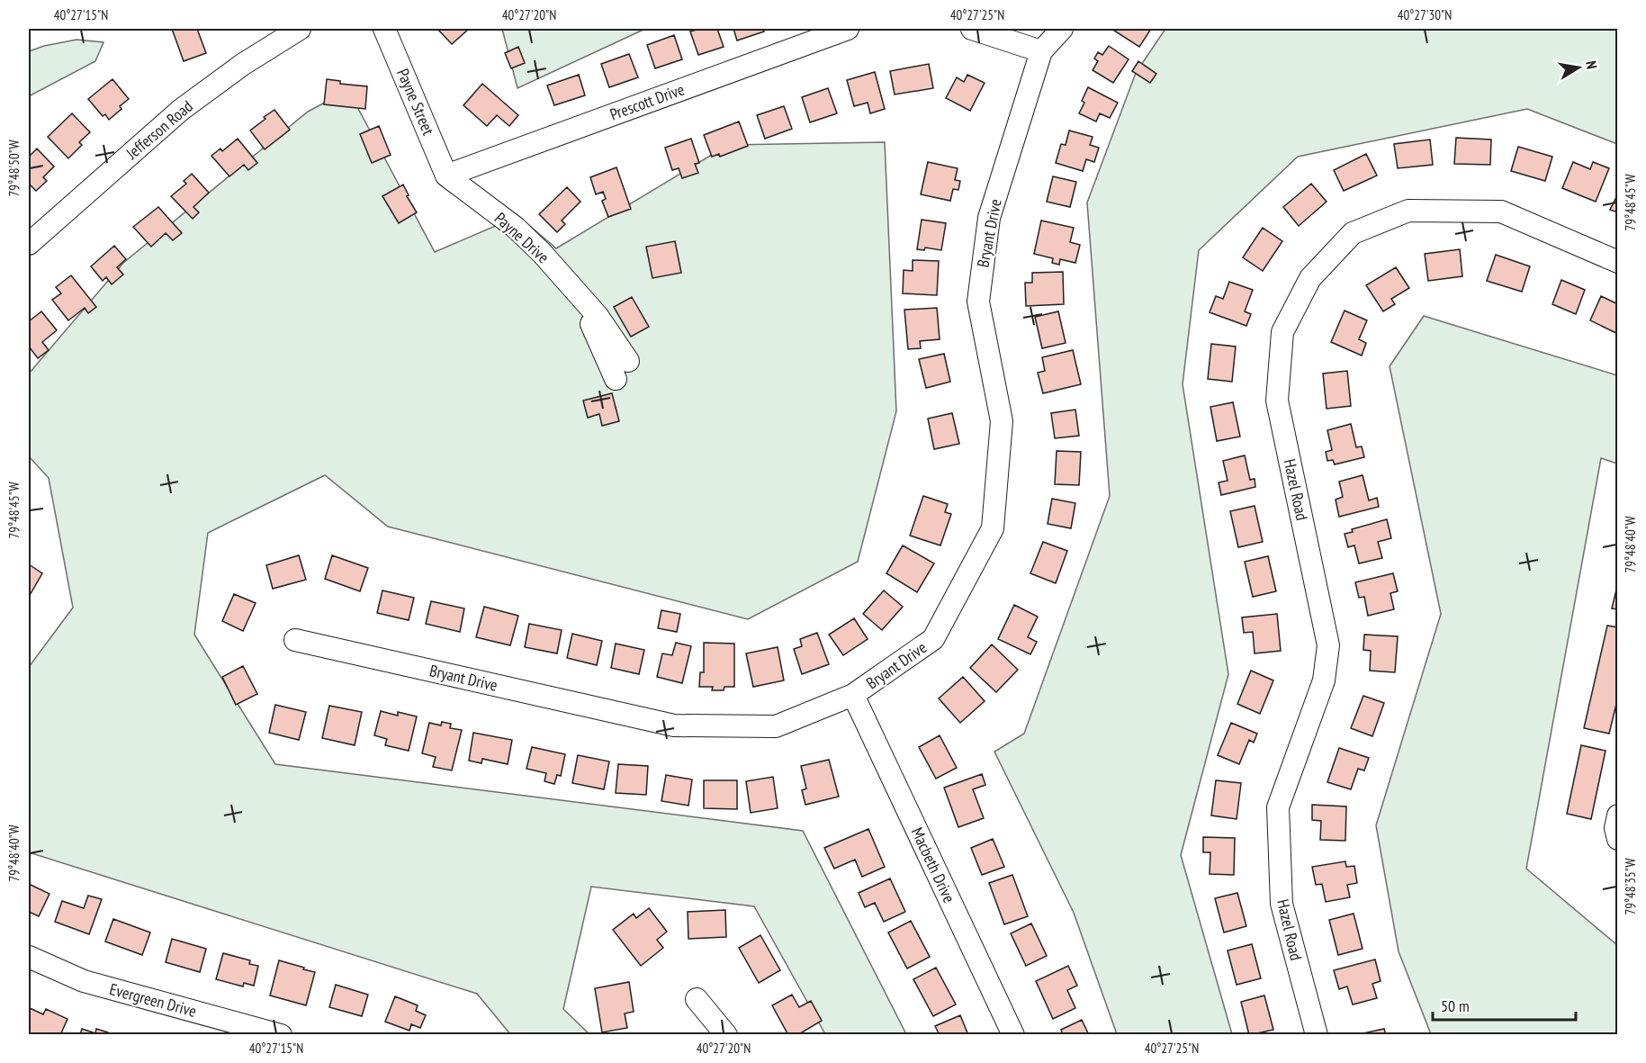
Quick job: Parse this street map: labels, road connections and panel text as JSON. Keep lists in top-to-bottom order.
{
  "streets": {
    "street": [
      "Payne Street",
      "Prescott Drive",
      "Jefferson Road",
      "Bryant Drive",
      "Payne Drive",
      "Hazel Road",
      "Macbeth Drive",
      "Evergreen Drive"
    ]
  },
  "crossings": [
    ["Payne Street", "Prescott Drive"],
    ["Payne Street", "Payne Drive"],
    ["Prescott Drive", "Payne Drive"],
    ["Bryant Drive", "Macbeth Drive"]
  ],
  "scale_bar": "50 m",
  "north": "right",
  "coordinates": [
    "40°27'15\"N",
    "40°27'20\"N",
    "40°27'25\"N",
    "40°27'30\"N",
    "79°48'50\"W",
    "79°48'45\"W",
    "79°48'40\"W",
    "79°48'35\"W"
  ]
}
